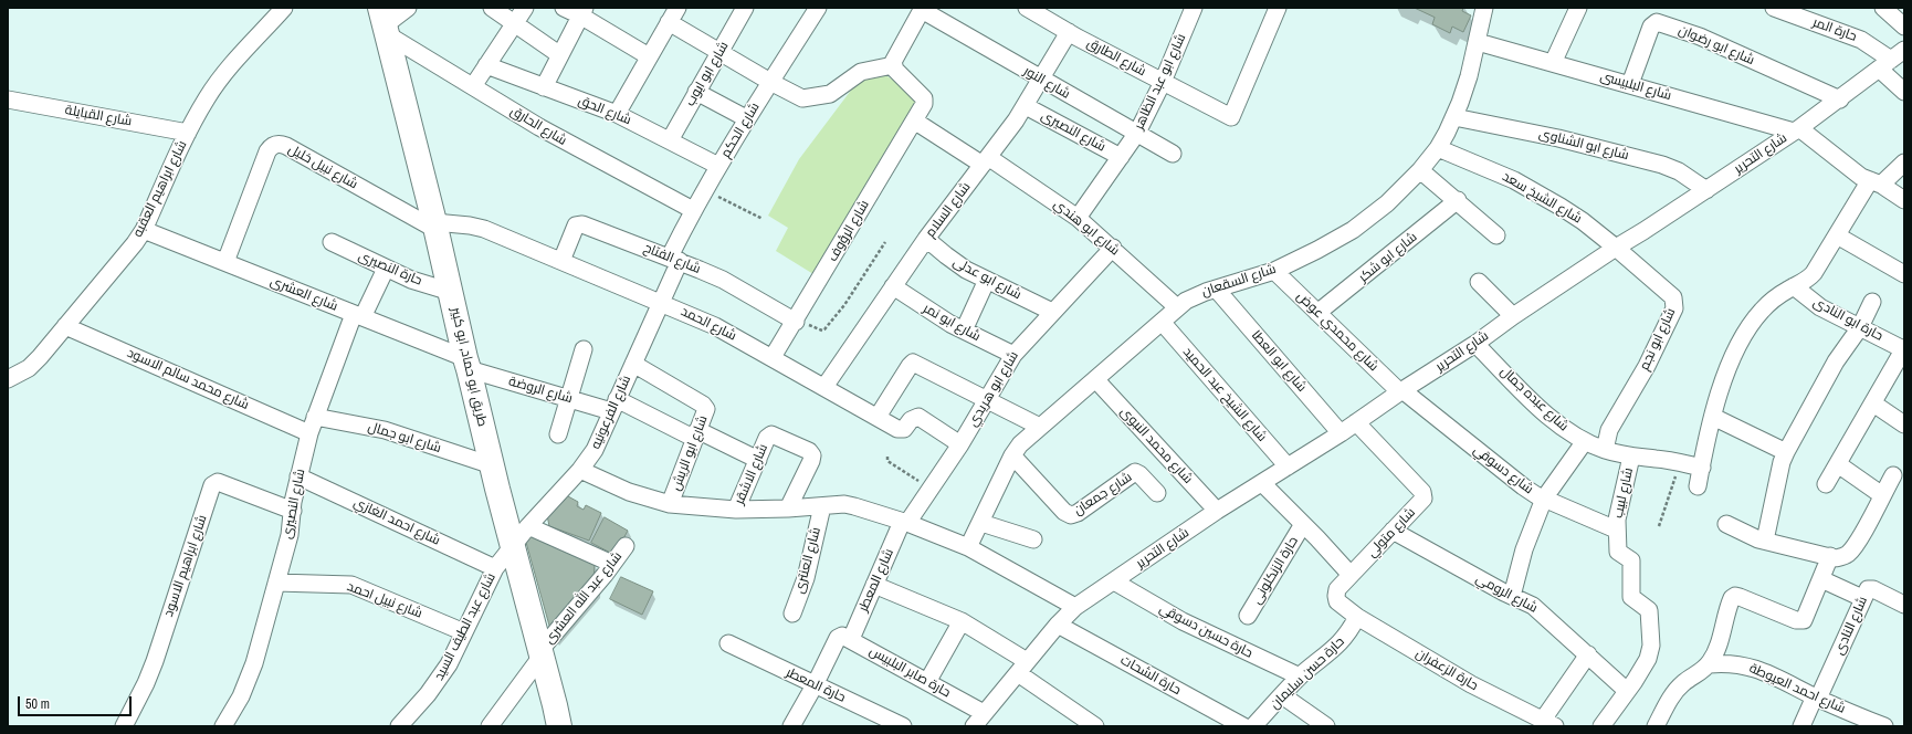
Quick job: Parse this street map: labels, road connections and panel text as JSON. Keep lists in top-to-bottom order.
{
  "streets": {
    "main road": ["طريق ابو حماد, ابو كبير"],
    "street": [
      "حارة المر",
      "شارع ابو رضوان",
      "شارع الطارق",
      "شارع ابو ايوب",
      "شارع ابو عبد الظاهر",
      "شارع النور",
      "شارع البلبيسى",
      "شارع الحق",
      "شارع القبايلة",
      "شارع الحارق",
      "شارع الحكم",
      "شارع النصيرى",
      "شارع ابو الشناوى",
      "شارع التحرير",
      "شارع نبيل خليل",
      "شارع ابراهيم العقبه",
      "شارع الشيخ سعد",
      "شارع السلام",
      "شارع ابو هندي",
      "شارع الرؤوف",
      "شارع ابو شكر",
      "شارع الفتاح",
      "حارة النصيرى",
      "شارع ابو عدلى",
      "شارع السقعان",
      "شارع العشرى",
      "حارة ابو النادى",
      "شارع ابو نمر",
      "شارع الحمد",
      "شارع محمدي عوض",
      "شارع ابو نجم",
      "شارع ابو العطا",
      "شارع محمد سالم الاسود",
      "شارع ابو هريدي",
      "شارع الروضة",
      "شارع الشيخ عبد الحميد",
      "شارع عبده جمال",
      "شارع الفرعونيه",
      "شارع ابو جمال",
      "شارع محمد النبوى",
      "شارع ابو الريش",
      "شارع دسوقي",
      "شارع الاشقر",
      "شارع لبيب",
      "شارع جمعان",
      "شارع احمد الغازي",
      "شارع متولي",
      "شارع العنترى",
      "شارع ابراهيم الاسود",
      "حارة الزنكلونى",
      "شارع المعطر",
      "شارع الرومي",
      "شارع عبد الله العشرى",
      "شارع نبيل احمد",
      "شارع النادى",
      "شارع عبد الطيف السيد",
      "حارة حسين دسوقي",
      "حارة الزعفران",
      "حارة صابر البلبيس",
      "حارة حسن سليمان",
      "حارة الشحات",
      "حارة المعطر",
      "شارع احمد العيوطة"
    ]
  },
  "crossings": [
    ["حارة المر", "شارع التحرير"],
    ["شارع ابو رضوان", "شارع البلبيسى"],
    ["شارع ابو رضوان", "شارع التحرير"],
    ["شارع الطارق", "شارع ابو عبد الظاهر"],
    ["شارع الطارق", "شارع السلام"],
    ["شارع ابو ايوب", "شارع الحق"],
    ["شارع ابو عبد الظاهر", "شارع النور"],
    ["شارع ابو عبد الظاهر", "شارع النصيرى"],
    ["شارع ابو عبد الظاهر", "شارع ابو هندي"],
    ["شارع النور", "شارع السلام"],
    ["شارع البلبيسى", "شارع التحرير"],
    ["شارع البلبيسى", "شارع السقعان"],
    ["شارع الحق", "شارع الحكم"],
    ["شارع القبايلة", "شارع ابراهيم العقبه"],
    ["شارع الحارق", "شارع الحكم"],
    ["شارع الحارق", "طريق ابو حماد, ابو كبير"],
    ["شارع الحكم", "شارع الفتاح"],
    ["شارع الحكم", "شارع الفرعونيه"],
    ["شارع النصيرى", "شارع السلام"],
    ["شارع النصيرى", "حارة النصيرى"],
    ["شارع النصيرى", "شارع العشرى"],
    ["شارع النصيرى", "شارع محمد سالم الاسود"],
    ["شارع النصيرى", "شارع ابو جمال"],
    ["شارع النصيرى", "شارع احمد الغازي"],
    ["شارع النصيرى", "شارع ابراهيم الاسود"],
    ["شارع النصيرى", "شارع نبيل احمد"],
    ["شارع ابو الشناوى", "شارع التحرير"],
    ["شارع ابو الشناوى", "شارع السقعان"],
    ["شارع التحرير", "شارع الشيخ سعد"],
    ["شارع التحرير", "شارع محمدي عوض"],
    ["شارع التحرير", "شارع ابو نجم"],
    ["شارع التحرير", "شارع ابو العطا"],
    ["شارع التحرير", "شارع الشيخ عبد الحميد"],
    ["شارع التحرير", "شارع عبده جمال"],
    ["شارع التحرير", "شارع محمد النبوى"],
    ["شارع التحرير", "شارع دسوقي"],
    ["شارع التحرير", "شارع متولي"],
    ["شارع التحرير", "حارة حسين دسوقي"],
    ["شارع التحرير", "حارة صابر البلبيس"],
    ["شارع التحرير", "حارة الشحات"],
    ["شارع نبيل خليل", "شارع العشرى"],
    ["شارع نبيل خليل", "شارع الحمد"],
    ["شارع نبيل خليل", "طريق ابو حماد, ابو كبير"],
    ["شارع ابراهيم العقبه", "شارع العشرى"],
    ["شارع ابراهيم العقبه", "شارع محمد سالم الاسود"],
    ["شارع الشيخ سعد", "شارع السقعان"],
    ["شارع الشيخ سعد", "شارع ابو نجم"],
    ["شارع السلام", "شارع ابو هندي"],
    ["شارع السلام", "شارع ابو عدلى"],
    ["شارع السلام", "شارع ابو نمر"],
    ["شارع السلام", "شارع الحمد"],
    ["شارع ابو هندي", "شارع الرؤوف"],
    ["شارع ابو هندي", "شارع السقعان"],
    ["شارع ابو هندي", "شارع ابو هريدي"],
    ["شارع الرؤوف", "شارع الفتاح"],
    ["شارع الرؤوف", "شارع الحمد"],
    ["شارع ابو شكر", "شارع محمدي عوض"],
    ["شارع الفتاح", "شارع الحمد"],
    ["شارع الفتاح", "شارع الفرعونيه"],
    ["حارة النصيرى", "طريق ابو حماد, ابو كبير"],
    ["شارع ابو عدلى", "شارع ابو هريدي"],
    ["شارع السقعان", "شارع محمدي عوض"],
    ["شارع السقعان", "شارع ابو العطا"],
    ["شارع السقعان", "شارع الشيخ عبد الحميد"],
    ["شارع السقعان", "شارع محمد النبوى"],
    ["شارع السقعان", "شارع جمعان"],
    ["شارع العشرى", "طريق ابو حماد, ابو كبير"],
    ["شارع العشرى", "شارع الروضة"],
    ["شارع ابو نمر", "شارع ابو هريدي"],
    ["شارع الحمد", "طريق ابو حماد, ابو كبير"],
    ["شارع الحمد", "شارع ابو هريدي"],
    ["شارع الحمد", "شارع الفرعونيه"],
    ["شارع محمدي عوض", "شارع دسوقي"],
    ["شارع ابو نجم", "شارع عبده جمال"],
    ["طريق ابو حماد, ابو كبير", "شارع الروضة"],
    ["طريق ابو حماد, ابو كبير", "شارع الفرعونيه"],
    ["طريق ابو حماد, ابو كبير", "شارع ابو جمال"],
    ["طريق ابو حماد, ابو كبير", "شارع عبد الله العشرى"],
    ["طريق ابو حماد, ابو كبير", "شارع عبد الطيف السيد"],
    ["شارع ابو هريدي", "شارع المعطر"],
    ["شارع الروضة", "شارع الفرعونيه"],
    ["شارع الروضة", "شارع ابو الريش"],
    ["شارع الروضة", "شارع الاشقر"],
    ["شارع عبده جمال", "شارع لبيب"],
    ["شارع الفرعونيه", "شارع ابو الريش"],
    ["شارع الفرعونيه", "شارع عبد الطيف السيد"],
    ["شارع دسوقي", "شارع لبيب"],
    ["شارع لبيب", "شارع الرومي"],
    ["شارع احمد الغازي", "شارع عبد الطيف السيد"],
    ["شارع متولي", "شارع الرومي"],
    ["شارع متولي", "حارة الزعفران"],
    ["شارع المعطر", "حارة صابر البلبيس"],
    ["شارع المعطر", "حارة المعطر"],
    ["شارع نبيل احمد", "شارع عبد الطيف السيد"],
    ["شارع النادى", "شارع احمد العيوطة"],
    ["حارة حسين دسوقي", "حارة حسن سليمان"],
    ["حارة الزعفران", "حارة حسن سليمان"]
  ],
  "scale_bar": "50 m"
}
